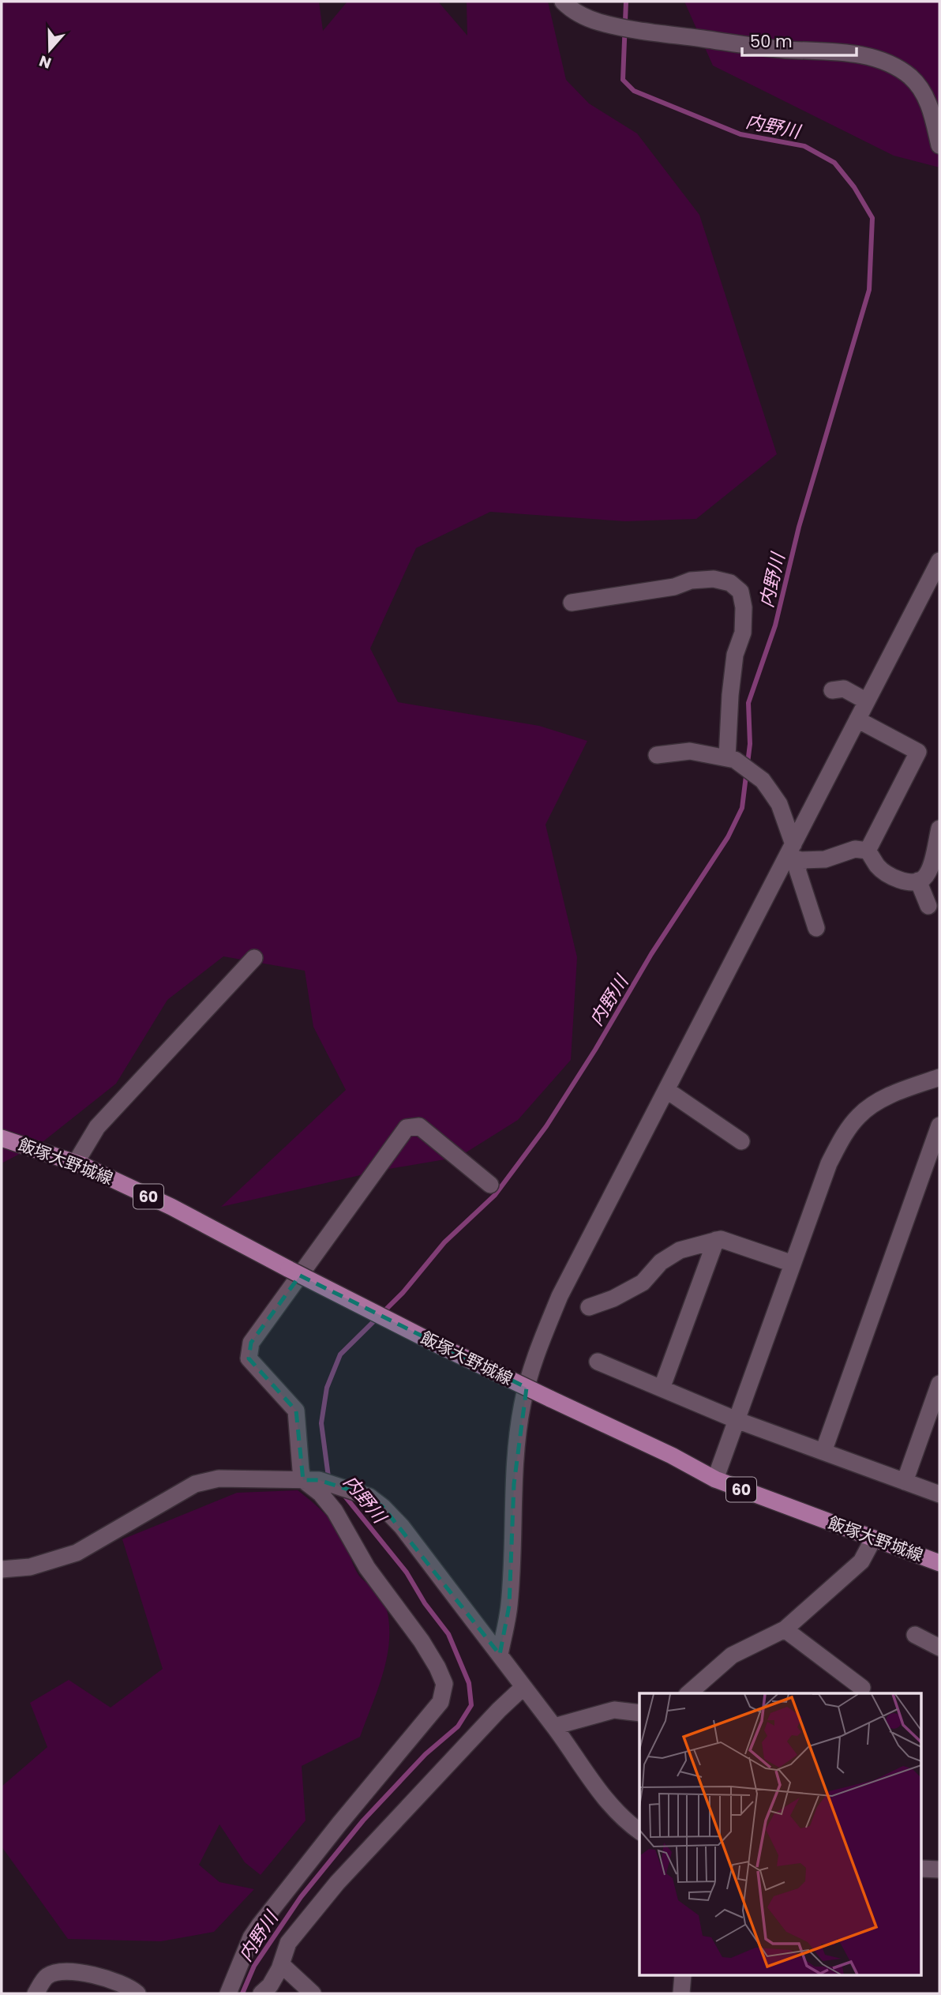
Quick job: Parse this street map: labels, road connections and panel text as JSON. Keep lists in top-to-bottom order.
{
  "streets": {
    "main road": ["飯塚大野城線", "60"]
  },
  "water": ["内野川"],
  "scale_bar": "50 m",
  "north": "bottom"
}
